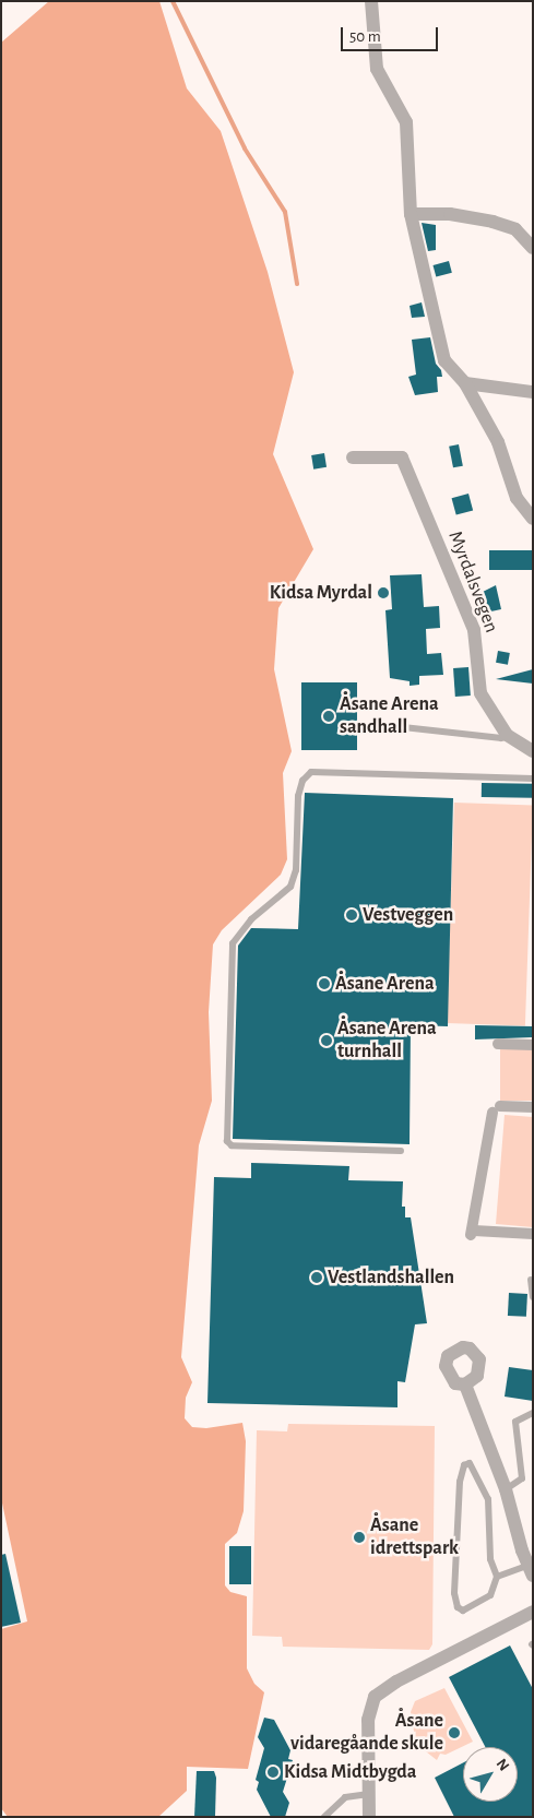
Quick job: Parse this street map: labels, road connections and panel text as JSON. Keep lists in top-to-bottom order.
{
  "streets": {
    "street": ["Myrdalsvegen"]
  },
  "places": [
    "Kidsa Myrdal",
    "Åsane Arena sandhall",
    "Vestveggen",
    "Åsane Arena",
    "Åsane Arena turnhall",
    "Vestlandshallen",
    "Åsane idrettspark",
    "Åsane vidaregåande skule",
    "Kidsa Midtbygda"
  ],
  "scale_bar": "50 m",
  "north": "top right"
}
